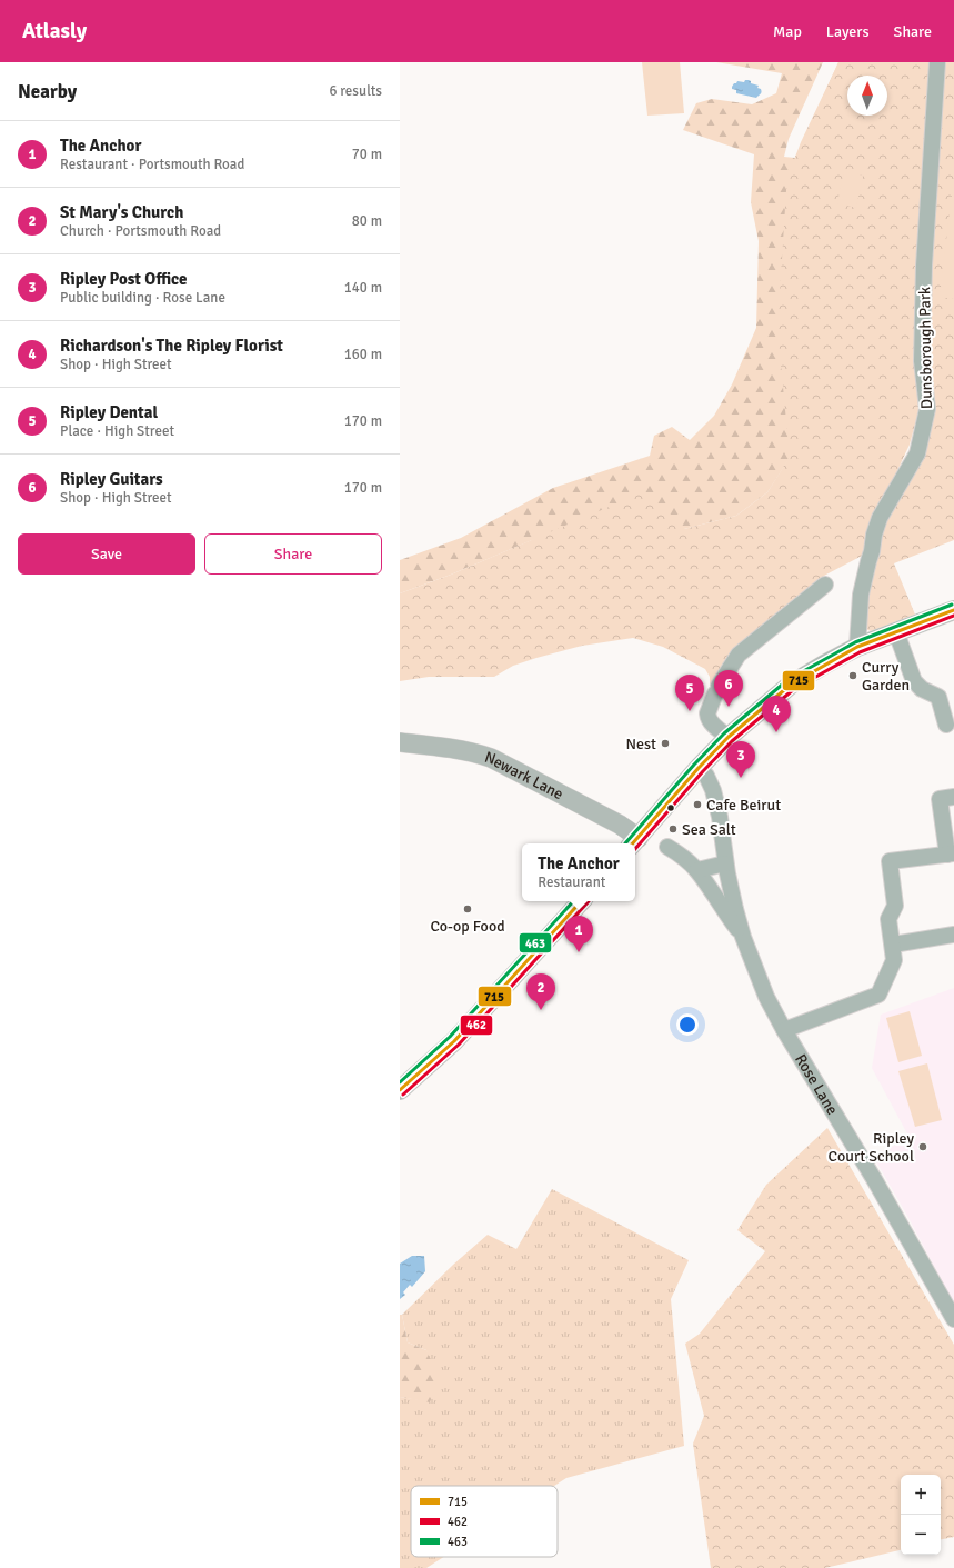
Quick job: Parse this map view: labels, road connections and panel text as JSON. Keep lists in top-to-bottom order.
{
  "streets": {
    "main road": ["Newark Lane"],
    "street": ["Dunsborough Park", "Rose Lane"]
  },
  "places": [
    "Curry Garden",
    "Nest",
    "Cafe Beirut",
    "Sea Salt",
    "Co-op Food",
    "Ripley Court School"
  ],
  "lines": ["transit line 463", "transit line 715", "transit line 462"],
  "legend": ["715", "462", "463"],
  "north": "top",
  "page": {
    "header": "Atlasly",
    "nav": ["Map", "Layers", "Share"],
    "heading": ["Nearby", "6 results"],
    "list": [
      {
        "mark": "1",
        "name": "The Anchor",
        "note": "Restaurant · Portsmouth Road",
        "value": "70 m"
      },
      {
        "mark": "2",
        "name": "St Mary's Church",
        "note": "Church · Portsmouth Road",
        "value": "80 m"
      },
      {
        "mark": "3",
        "name": "Ripley Post Office",
        "note": "Public building · Rose Lane",
        "value": "140 m"
      },
      {
        "mark": "4",
        "name": "Richardson's The Ripley Florist",
        "note": "Shop · High Street",
        "value": "160 m"
      },
      {
        "mark": "5",
        "name": "Ripley Dental",
        "note": "Place · High Street",
        "value": "170 m"
      },
      {
        "mark": "6",
        "name": "Ripley Guitars",
        "note": "Shop · High Street",
        "value": "170 m"
      }
    ],
    "buttons": ["Save", "Share"],
    "pins": [
      "6",
      "5",
      "4",
      "3",
      "1",
      "2"
    ],
    "popup": ["The Anchor", "Restaurant"],
    "map_buttons": ["+", "−"]
  }
}
